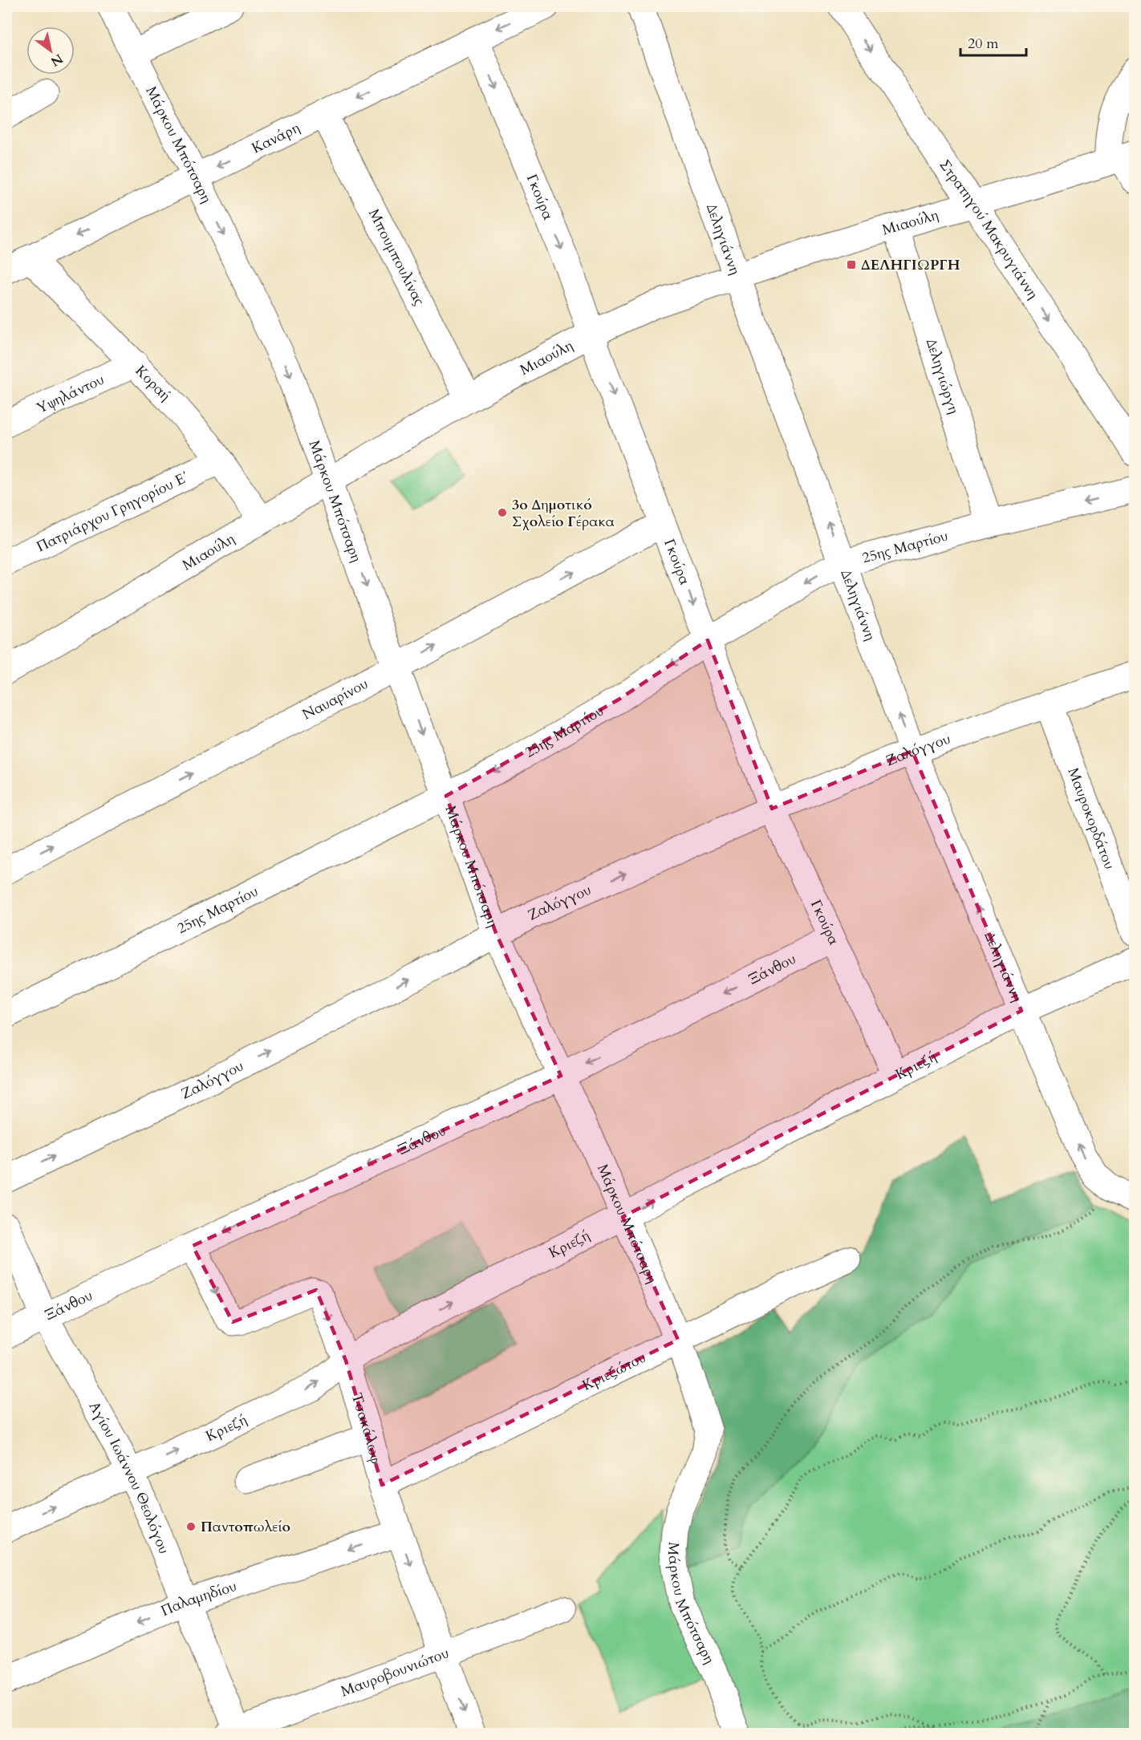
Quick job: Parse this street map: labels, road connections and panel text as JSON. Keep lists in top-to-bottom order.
{
  "streets": {
    "street": [
      "Κανάρη",
      "Μάρκου Μπότσαρη",
      "Γκούρα",
      "Μιαούλη",
      "Στρατηγού Μακρυγιάννη",
      "Δεληγιάννη",
      "Μπουμπουλίνας",
      "Δεληγιώργη",
      "Κοραή",
      "Υψηλάντου",
      "Πατριάρχου Γρηγορίου Ε΄",
      "25ης Μαρτίου",
      "Ναυαρίνου",
      "Ζαλόγγου",
      "Μαυροκορδάτου",
      "Ξάνθου",
      "Κριεζή",
      "Κριεζώτου",
      "Τσακάλωφ",
      "Αγίου Ιωάννου Θεολόγου",
      "Παλαμηδίου",
      "Μαυροβουνιώτου"
    ]
  },
  "crossings": [
    ["Κανάρη", "Μάρκου Μπότσαρη"],
    ["Κανάρη", "Γκούρα"],
    ["Κανάρη", "Μπουμπουλίνας"],
    ["Κανάρη", "Κοραή"],
    ["Μάρκου Μπότσαρη", "Μιαούλη"],
    ["Μάρκου Μπότσαρη", "25ης Μαρτίου"],
    ["Μάρκου Μπότσαρη", "Ναυαρίνου"],
    ["Μάρκου Μπότσαρη", "Ζαλόγγου"],
    ["Μάρκου Μπότσαρη", "Ξάνθου"],
    ["Μάρκου Μπότσαρη", "Κριεζή"],
    ["Μάρκου Μπότσαρη", "Κριεζώτου"],
    ["Γκούρα", "Μιαούλη"],
    ["Γκούρα", "25ης Μαρτίου"],
    ["Γκούρα", "Ναυαρίνου"],
    ["Γκούρα", "Ζαλόγγου"],
    ["Γκούρα", "Ξάνθου"],
    ["Γκούρα", "Κριεζή"],
    ["Μιαούλη", "Στρατηγού Μακρυγιάννη"],
    ["Μιαούλη", "Δεληγιάννη"],
    ["Μιαούλη", "Μπουμπουλίνας"],
    ["Μιαούλη", "Δεληγιώργη"],
    ["Μιαούλη", "Κοραή"],
    ["Δεληγιάννη", "25ης Μαρτίου"],
    ["Δεληγιάννη", "Ζαλόγγου"],
    ["Δεληγιάννη", "Κριεζή"],
    ["Δεληγιώργη", "25ης Μαρτίου"],
    ["Κοραή", "Υψηλάντου"],
    ["Κοραή", "Πατριάρχου Γρηγορίου Ε΄"],
    ["Ζαλόγγου", "Μαυροκορδάτου"],
    ["Ξάνθου", "Τσακάλωφ"],
    ["Ξάνθου", "Αγίου Ιωάννου Θεολόγου"],
    ["Κριεζή", "Τσακάλωφ"],
    ["Κριεζή", "Αγίου Ιωάννου Θεολόγου"],
    ["Κριεζώτου", "Τσακάλωφ"],
    ["Τσακάλωφ", "Παλαμηδίου"],
    ["Τσακάλωφ", "Μαυροβουνιώτου"],
    ["Αγίου Ιωάννου Θεολόγου", "Παλαμηδίου"],
    ["Αγίου Ιωάννου Θεολόγου", "Μαυροβουνιώτου"]
  ],
  "one_way": [
    "Κανάρη",
    "Μάρκου Μπότσαρη",
    "Γκούρα",
    "Στρατηγού Μακρυγιάννη",
    "Δεληγιάννη",
    "25ης Μαρτίου",
    "Ναυαρίνου",
    "Ζαλόγγου",
    "Ξάνθου",
    "Κριεζή",
    "Τσακάλωφ"
  ],
  "places": {
    "transit": ["ΔΕΛΗΓΙΩΡΓΗ"],
    "other": ["3ο Δημοτικό Σχολείο Γέρακα", "Παντοπωλείο"]
  },
  "scale_bar": "20 m",
  "north": "bottom right"
}
